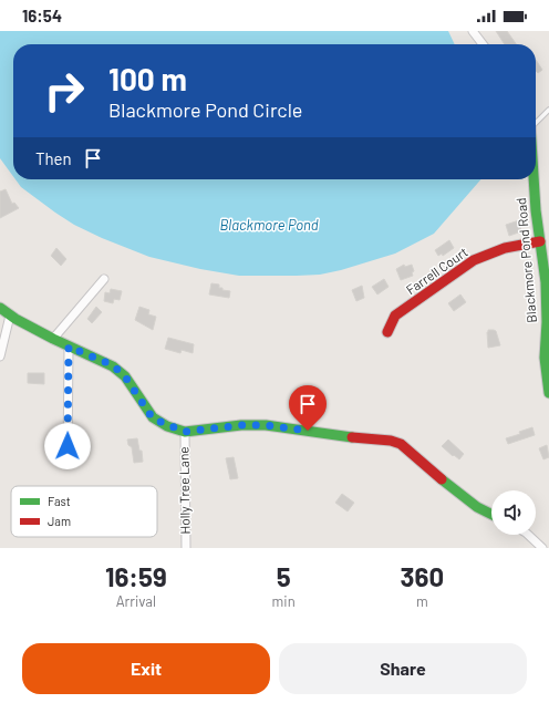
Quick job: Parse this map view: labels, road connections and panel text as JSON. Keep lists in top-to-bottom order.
{
  "streets": {
    "street": ["Blackmore Pond Road", "Farrell Court", "Holly Tree Lane"]
  },
  "crossings": [
    ["Blackmore Pond Road", "Farrell Court"]
  ],
  "water": ["Blackmore Pond"],
  "legend": ["Fast", "Jam"],
  "page": {
    "status": "16:54",
    "turn": ["100 m", "Blackmore Pond Circle"],
    "then": "Then",
    "eta": [
      "16:59",
      "Arrival",
      "5",
      "min",
      "360",
      "m"
    ],
    "buttons": ["Exit", "Share"]
  }
}
